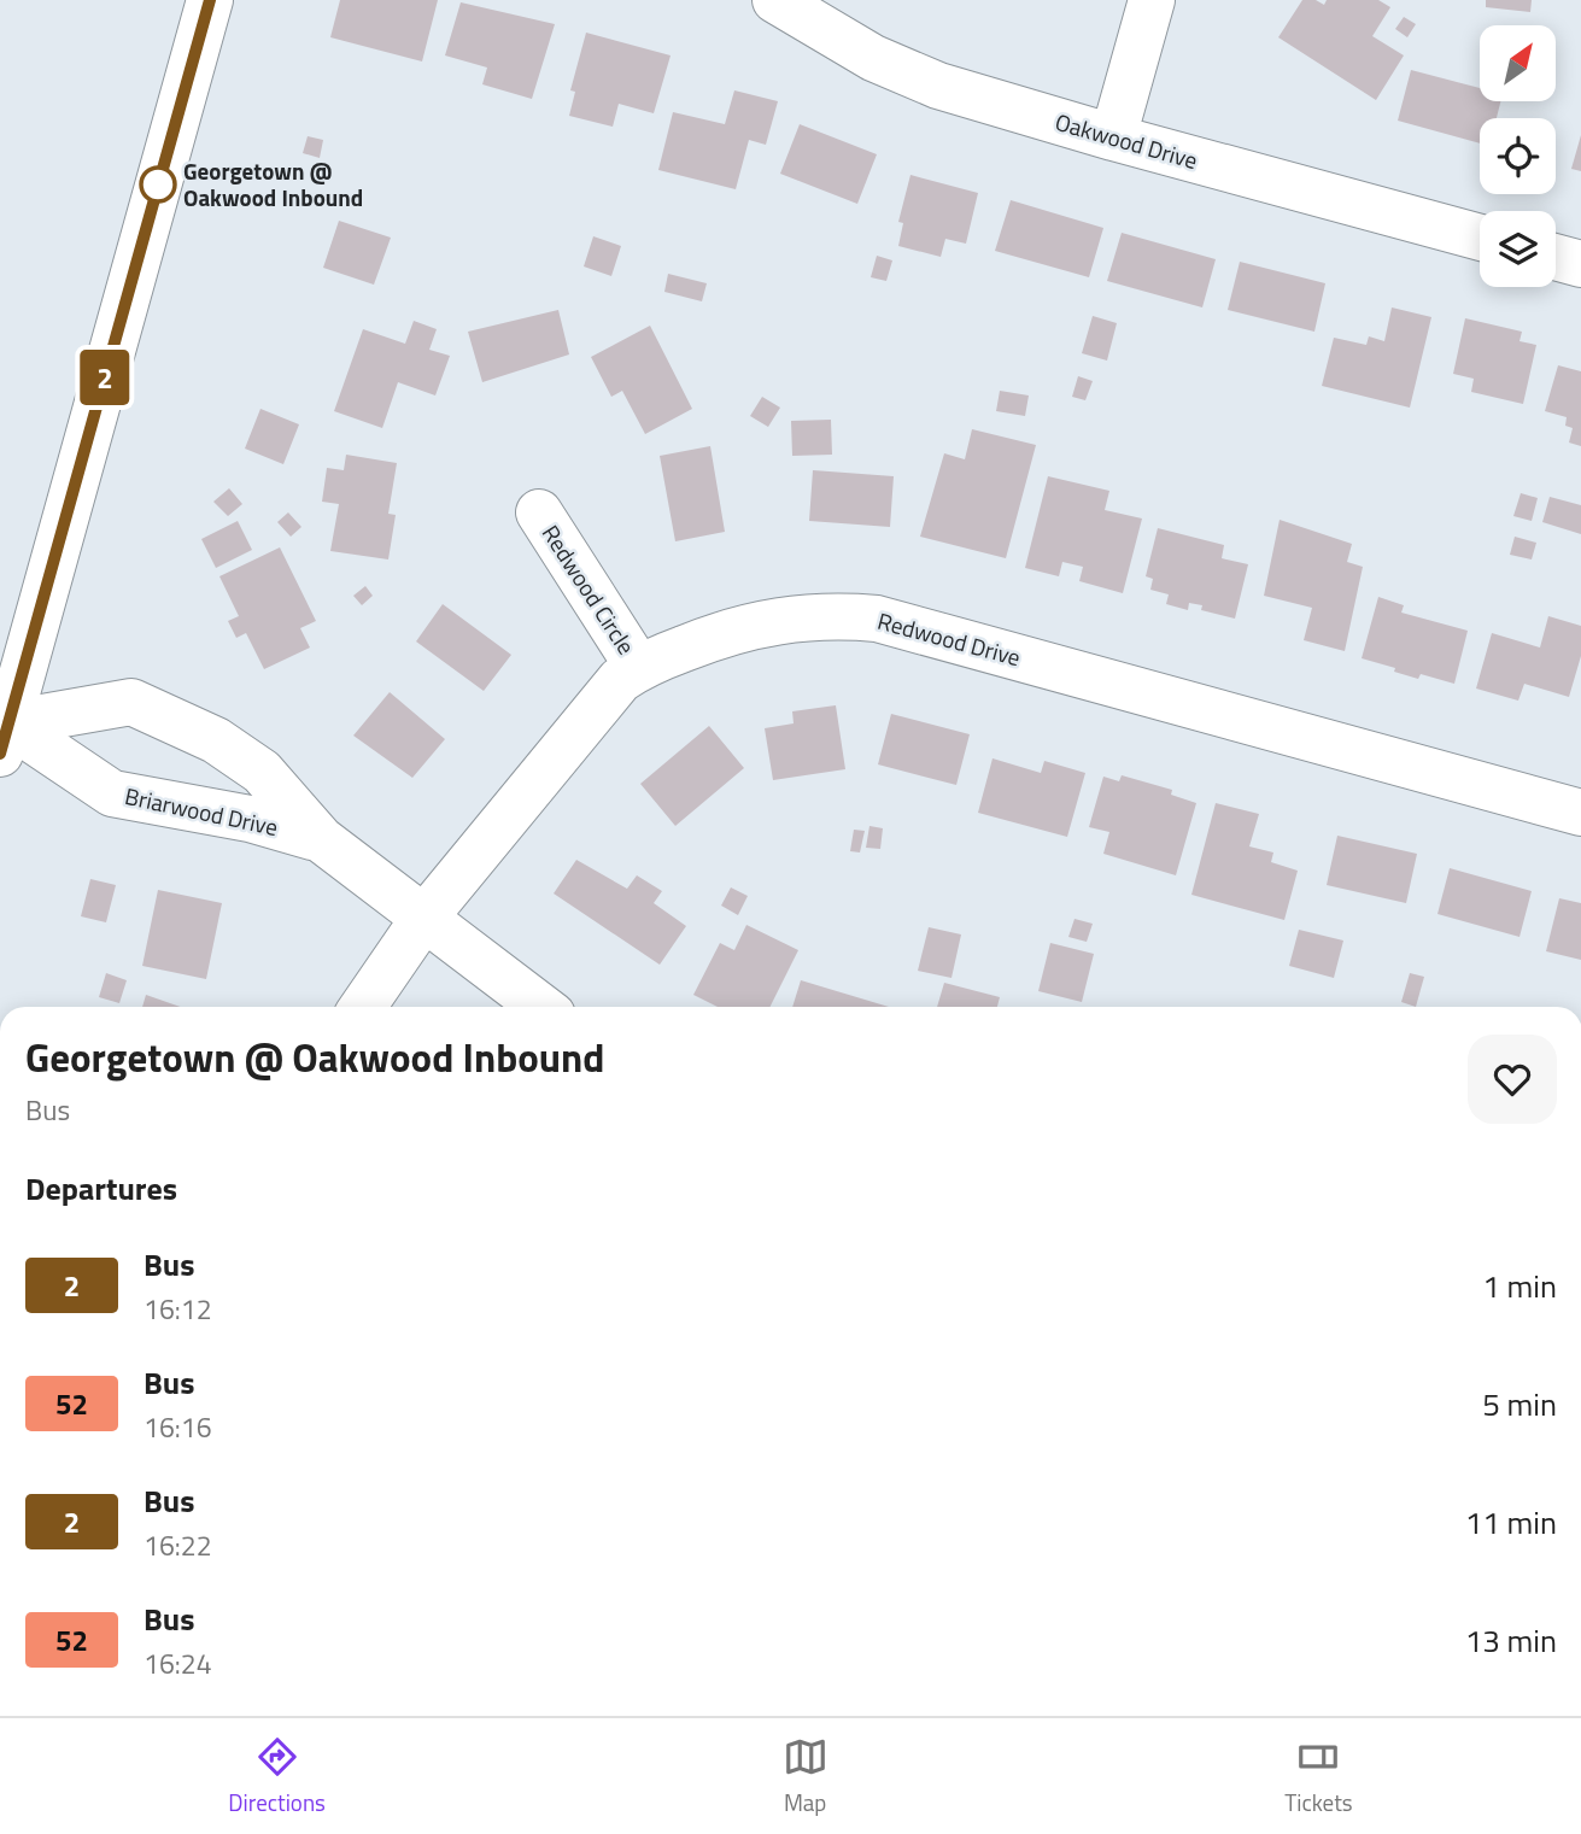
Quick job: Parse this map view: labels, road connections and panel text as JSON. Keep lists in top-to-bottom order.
{
  "streets": {
    "street": [
      "Oakwood Drive",
      "Redwood Circle",
      "Redwood Drive",
      "Briarwood Drive"
    ]
  },
  "crossings": [
    ["Redwood Circle", "Redwood Drive"],
    ["Redwood Drive", "Briarwood Drive"]
  ],
  "places": ["Georgetown @ Oakwood Inbound"],
  "lines": ["bus line 2"],
  "north": "top right",
  "page": {
    "on_map": "2",
    "heading": [
      ["Georgetown @ Oakwood Inbound", "Bus"],
      "Departures"
    ],
    "list": [
      {
        "mark": "2",
        "name": "Bus",
        "note": "16:12",
        "value": "1 min"
      },
      {
        "mark": "52",
        "name": "Bus",
        "note": "16:16",
        "value": "5 min"
      },
      {
        "mark": "2",
        "name": "Bus",
        "note": "16:22",
        "value": "11 min"
      },
      {
        "mark": "52",
        "name": "Bus",
        "note": "16:24",
        "value": "13 min"
      }
    ],
    "tabs": ["Directions", "Map", "Tickets"]
  }
}
